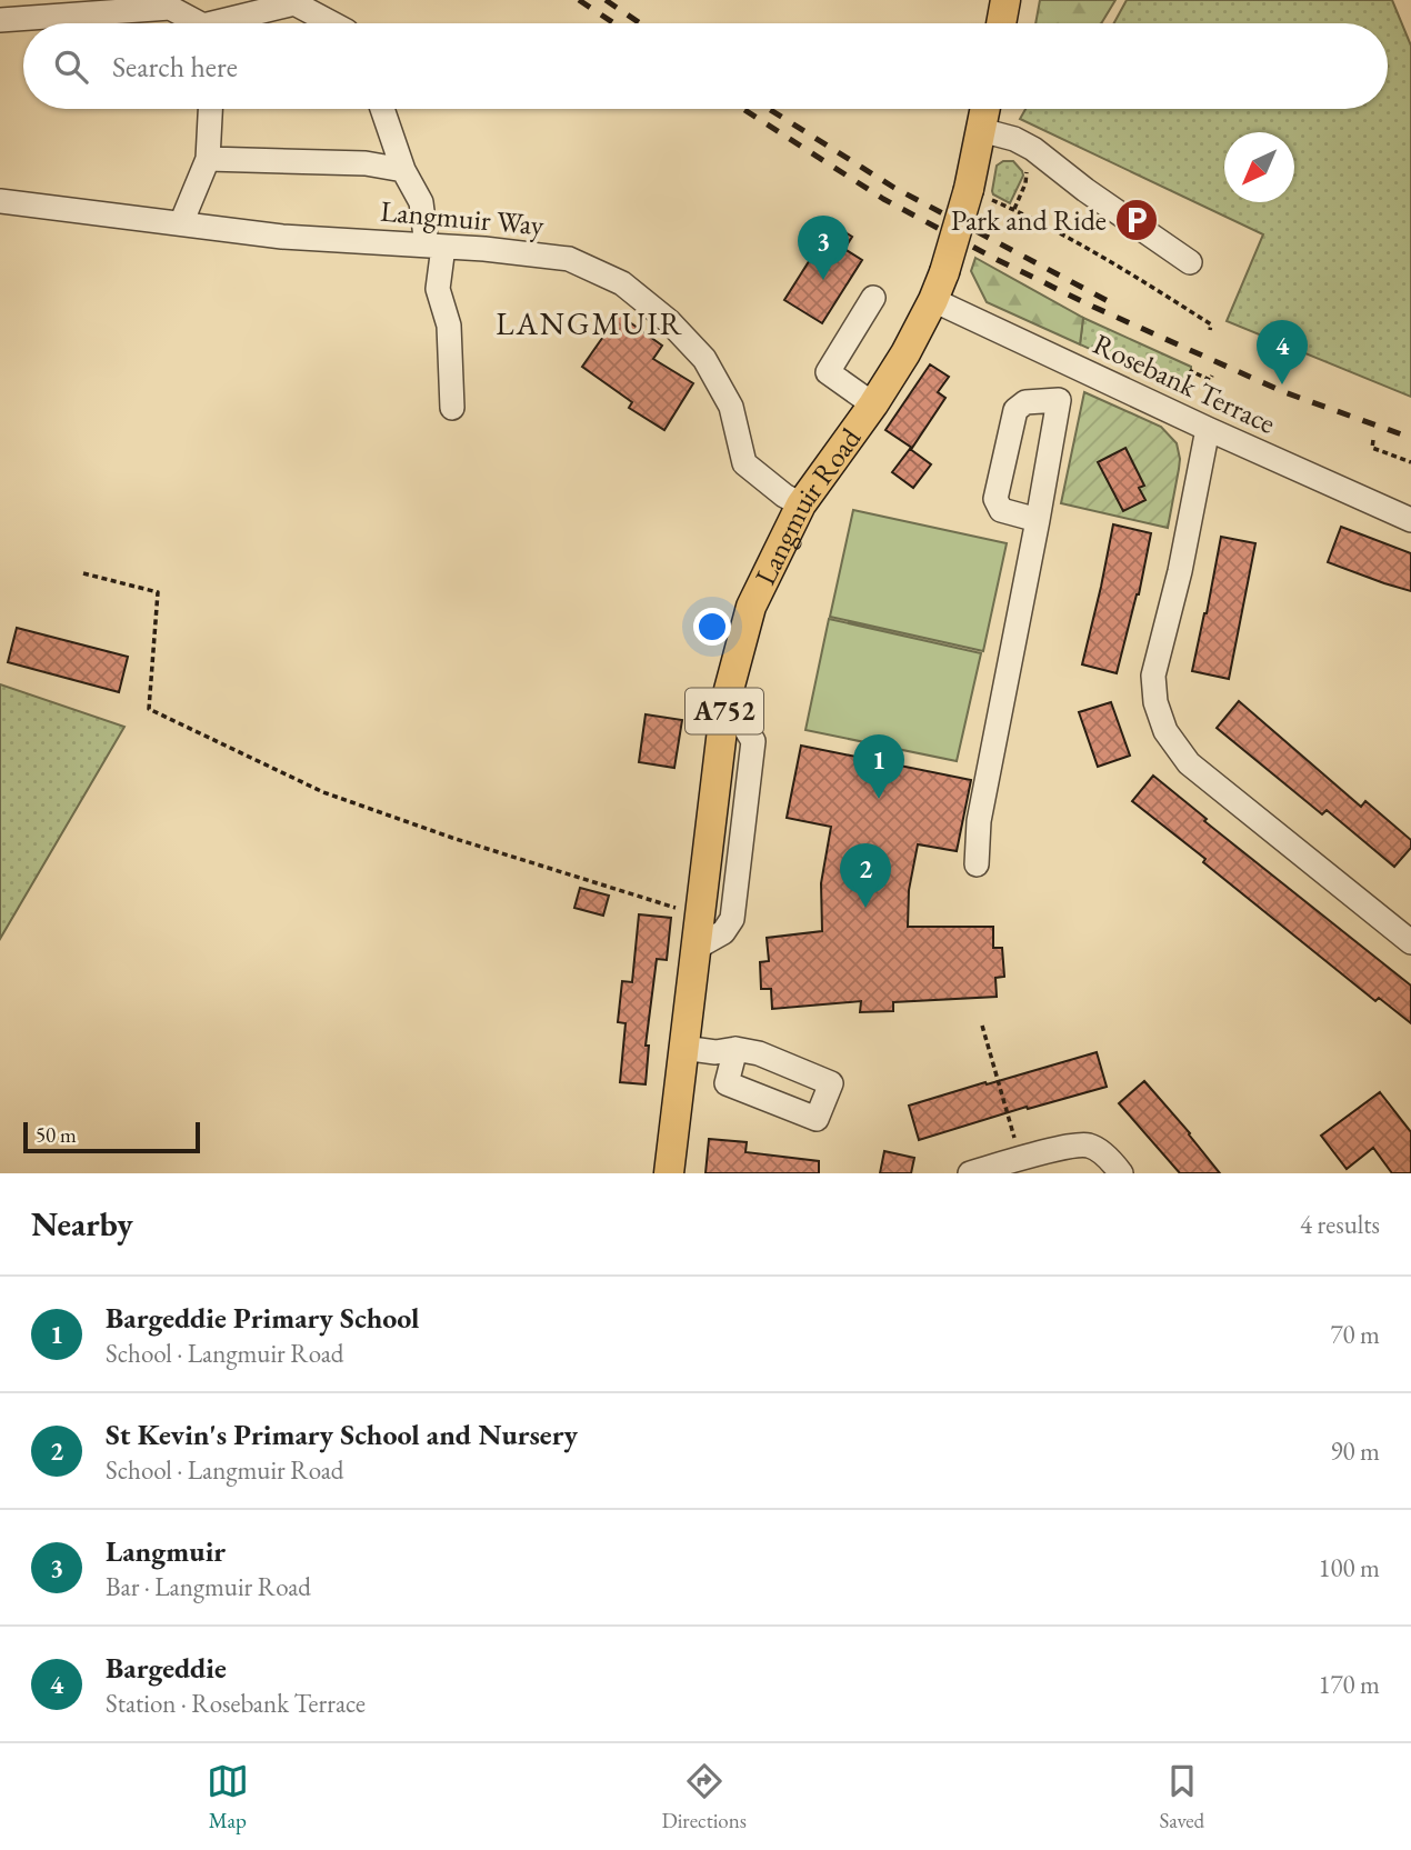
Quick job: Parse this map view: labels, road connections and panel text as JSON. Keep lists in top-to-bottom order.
{
  "streets": {
    "main road": ["Langmuir Road", "A752"],
    "street": ["Langmuir Way", "Rosebank Terrace"]
  },
  "crossings": [
    ["Langmuir Way", "Langmuir Road"],
    ["Rosebank Terrace", "Langmuir Road"]
  ],
  "districts": ["LANGMUIR"],
  "places": {
    "parking": ["Park and Ride"]
  },
  "scale_bar": "50 m",
  "north": "bottom left",
  "page": {
    "search": "Search here",
    "pins": [
      "3",
      "4",
      "1",
      "2"
    ],
    "scale": "50 m",
    "heading": ["Nearby", "4 results"],
    "list": [
      {
        "mark": "1",
        "name": "Bargeddie Primary School",
        "note": "School · Langmuir Road",
        "value": "70 m"
      },
      {
        "mark": "2",
        "name": "St Kevin's Primary School and Nursery",
        "note": "School · Langmuir Road",
        "value": "90 m"
      },
      {
        "mark": "3",
        "name": "Langmuir",
        "note": "Bar · Langmuir Road",
        "value": "100 m"
      },
      {
        "mark": "4",
        "name": "Bargeddie",
        "note": "Station · Rosebank Terrace",
        "value": "170 m"
      }
    ],
    "nav": ["Map", "Directions", "Saved"]
  }
}
